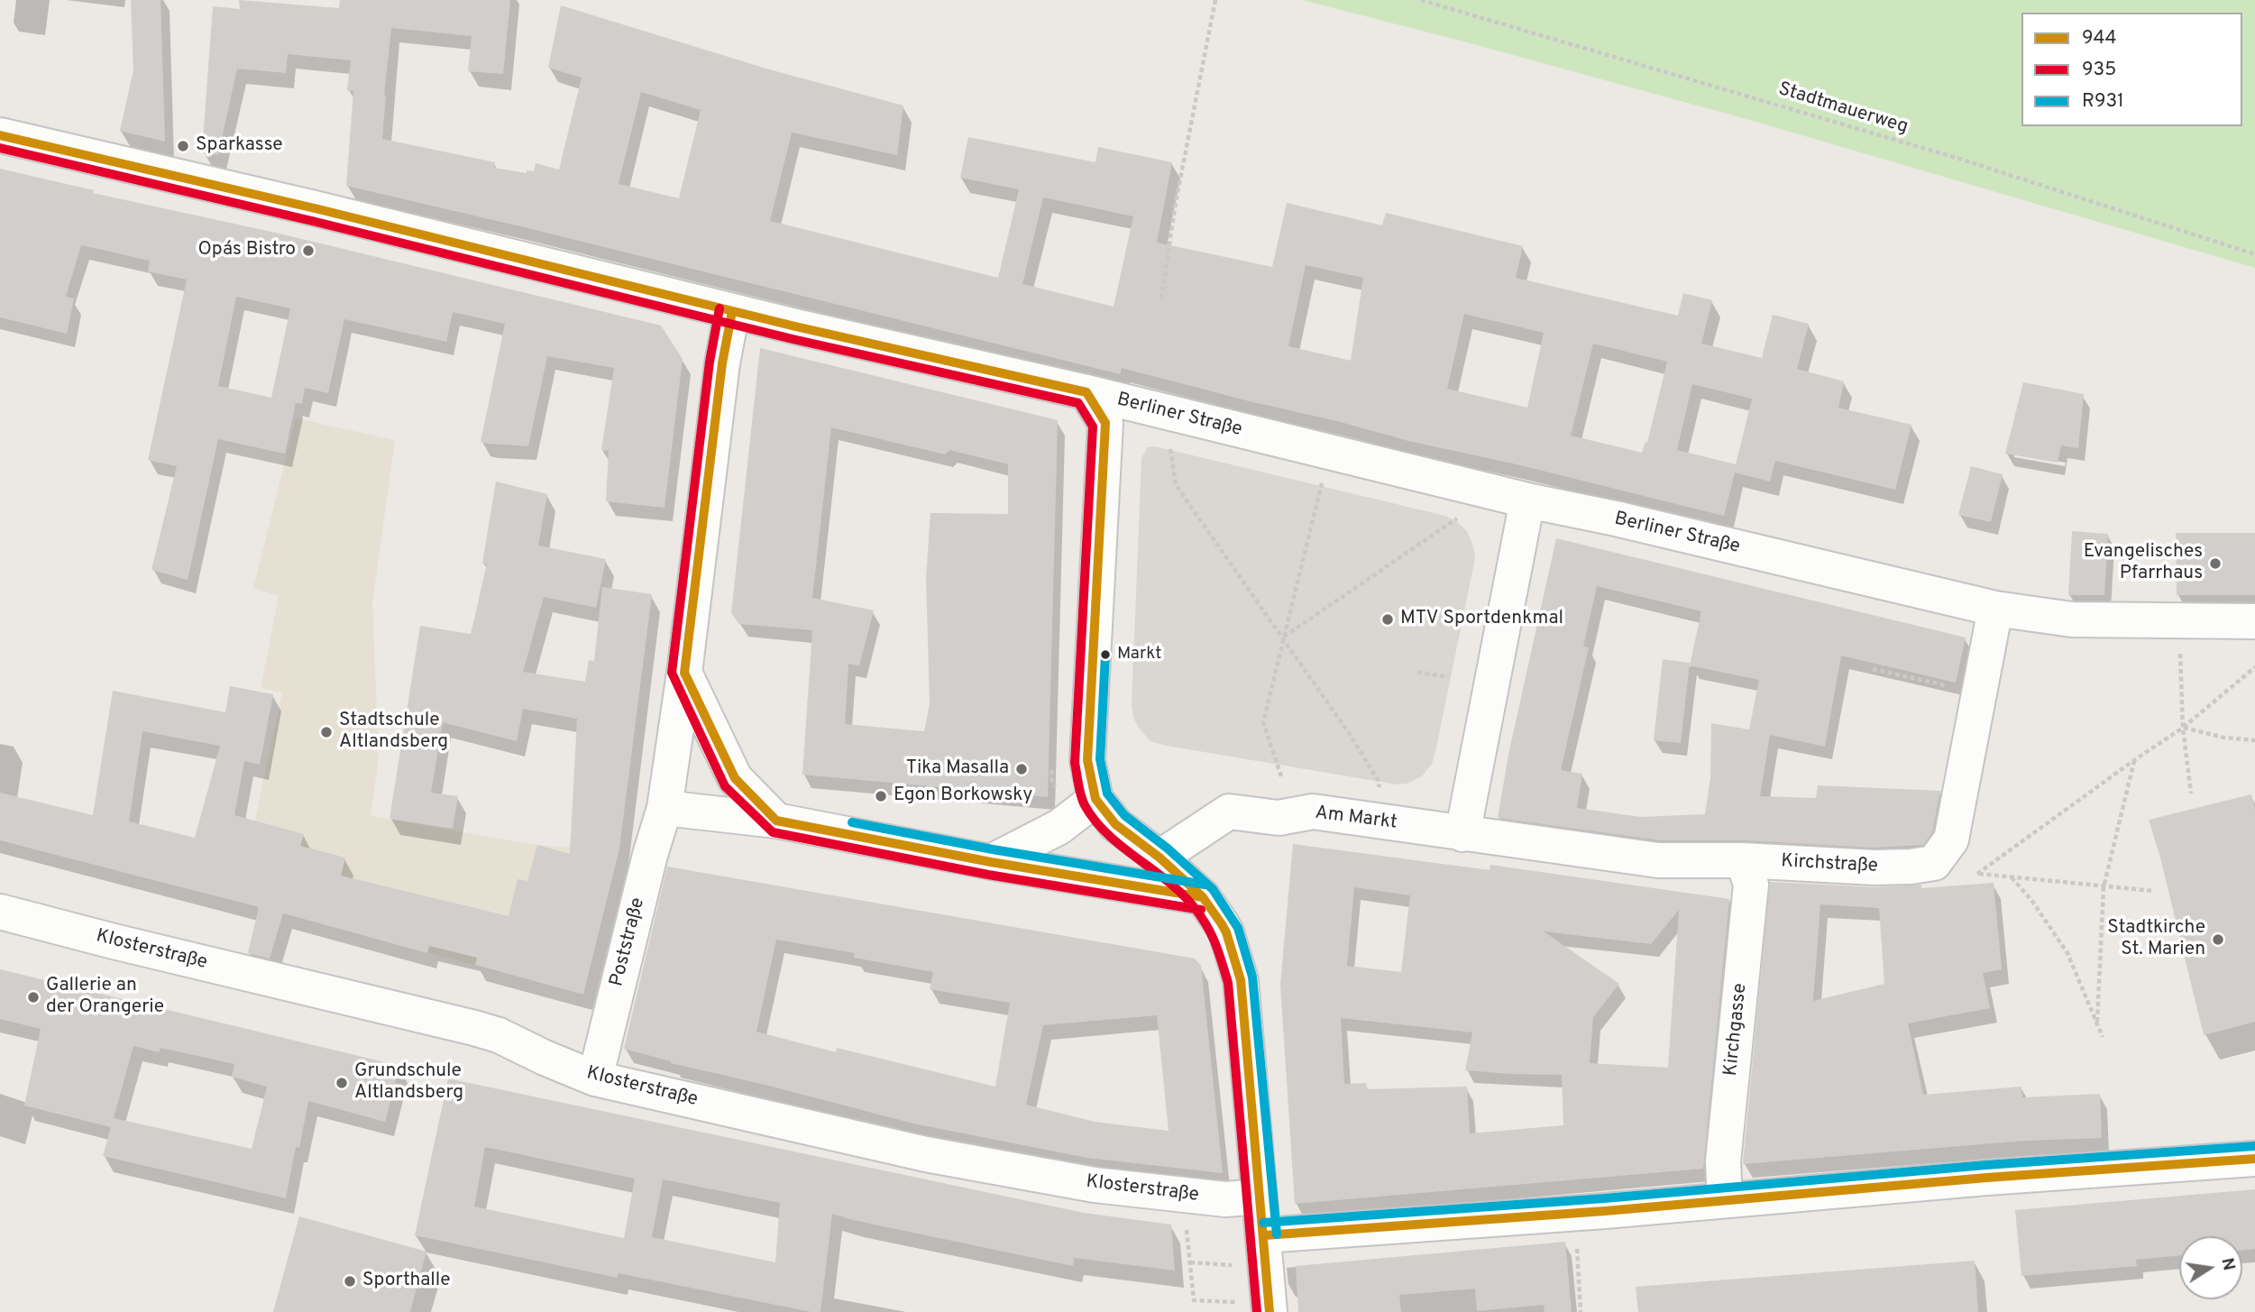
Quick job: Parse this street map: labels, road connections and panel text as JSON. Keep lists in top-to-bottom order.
{
  "streets": {
    "street": [
      "Berliner Straße",
      "Am Markt",
      "Kirchstraße",
      "Poststraße",
      "Klosterstraße",
      "Kirchgasse"
    ],
    "path": ["Stadtmauerweg"]
  },
  "crossings": [
    ["Berliner Straße", "Poststraße"],
    ["Am Markt", "Kirchstraße"],
    ["Kirchstraße", "Kirchgasse"],
    ["Poststraße", "Klosterstraße"]
  ],
  "places": [
    "Sparkasse",
    "Opa´s Bistro",
    "Evangelisches Pfarrhaus",
    "MTV Sportdenkmal",
    "Markt",
    "Stadtschule Altlandsberg",
    "Tika Masalla",
    "Egon Borkowsky",
    "Stadtkirche St. Marien",
    "Gallerie an der Orangerie",
    "Grundschule Altlandsberg",
    "Sporthalle"
  ],
  "lines": ["transit line 944", "transit line 935", "transit line R931"],
  "legend": ["944", "935", "R931"],
  "north": "right"
}
